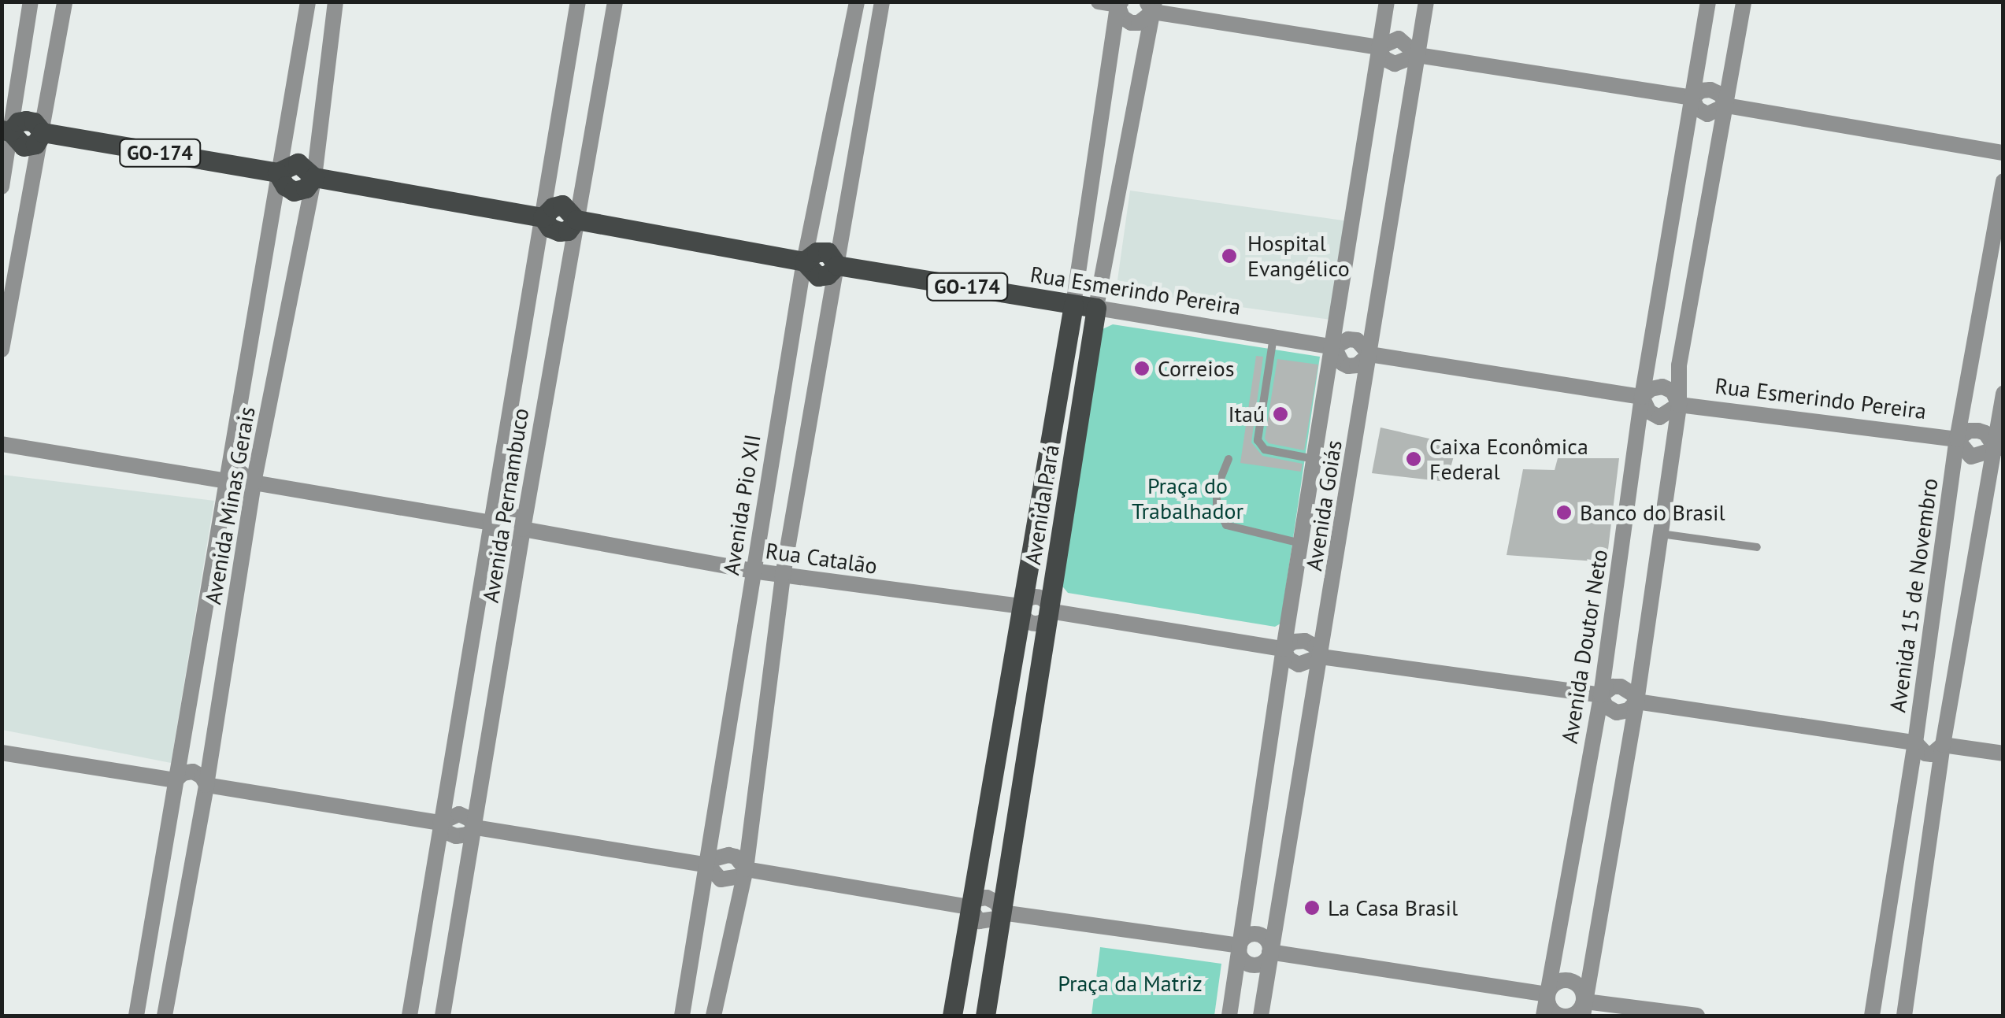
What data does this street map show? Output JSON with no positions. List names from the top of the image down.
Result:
{
  "streets": {
    "main road": ["GO-174", "Rua Esmerindo Pereira", "Avenida Pará"],
    "street": [
      "Avenida Pio XII",
      "Avenida Minas Gerais",
      "Avenida Pernambuco",
      "Avenida Goiás",
      "Rua Catalão",
      "Avenida 15 de Novembro",
      "Avenida Doutor Neto"
    ]
  },
  "crossings": [
    ["Rua Esmerindo Pereira", "Avenida Pio XII"],
    ["Rua Esmerindo Pereira", "Avenida Pará"],
    ["Rua Esmerindo Pereira", "Avenida Minas Gerais"],
    ["Rua Esmerindo Pereira", "Avenida Pernambuco"],
    ["Rua Esmerindo Pereira", "Avenida Goiás"],
    ["Rua Esmerindo Pereira", "Avenida 15 de Novembro"],
    ["Rua Esmerindo Pereira", "Avenida Doutor Neto"],
    ["Avenida Pio XII", "Rua Catalão"],
    ["Avenida Pará", "Rua Catalão"],
    ["Avenida Minas Gerais", "Rua Catalão"],
    ["Avenida Pernambuco", "Rua Catalão"],
    ["Avenida Goiás", "Rua Catalão"],
    ["Rua Catalão", "Avenida 15 de Novembro"],
    ["Rua Catalão", "Avenida Doutor Neto"]
  ],
  "parks": ["Praça do Trabalhador", "Praça da Matriz"],
  "places": [
    "Hospital Evangélico",
    "Correios",
    "Itaú",
    "Caixa Econômica Federal",
    "Banco do Brasil",
    "La Casa Brasil"
  ]
}
